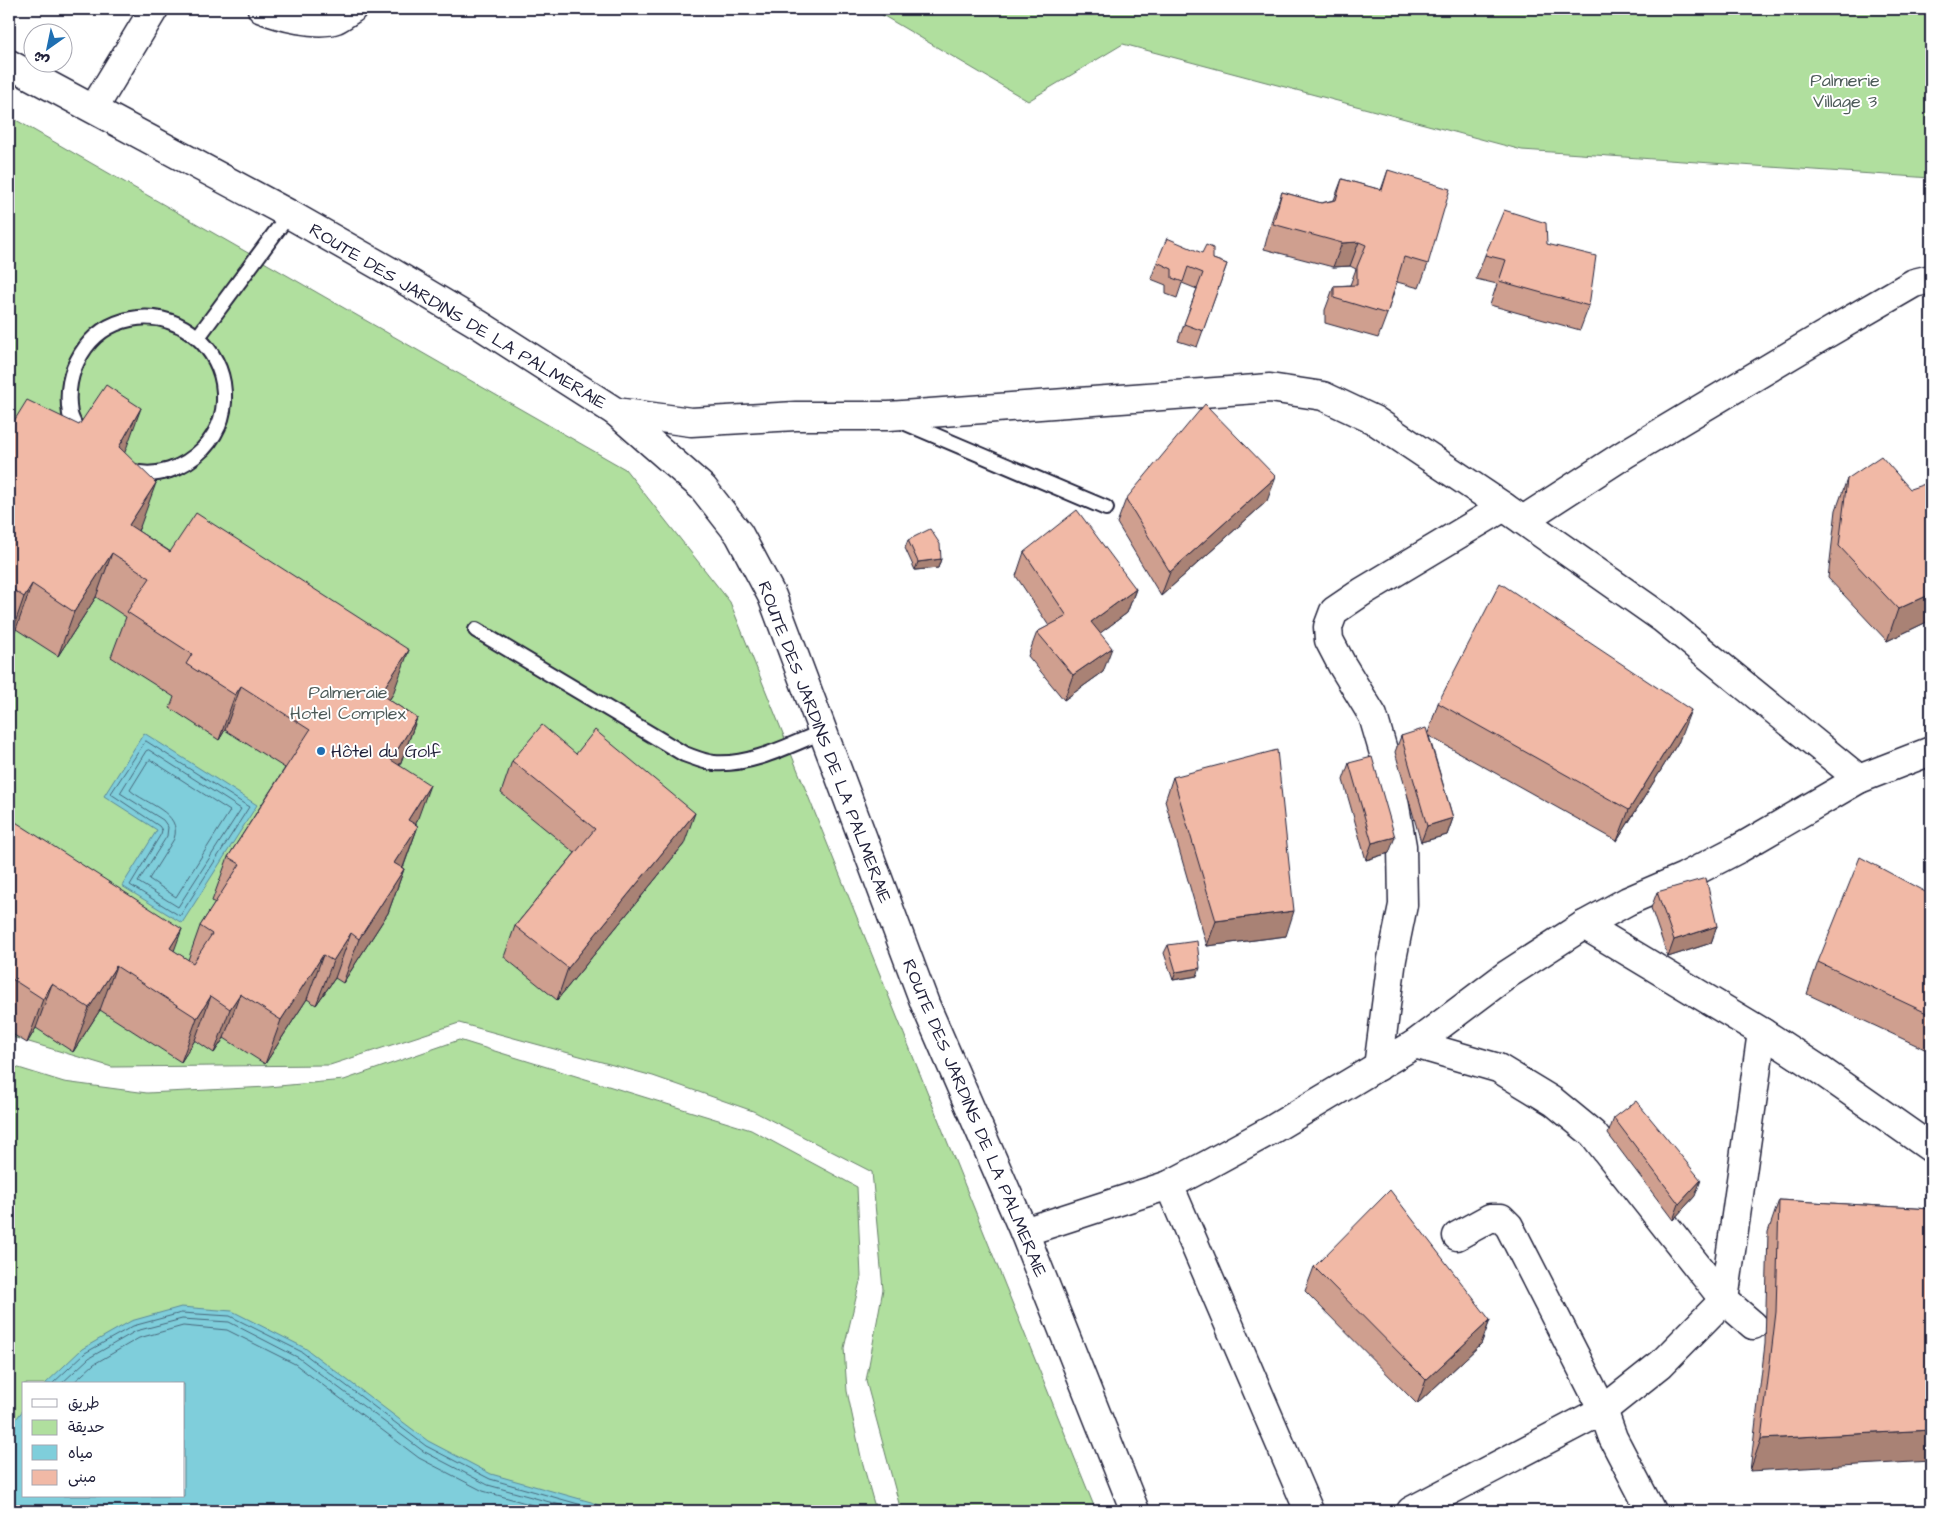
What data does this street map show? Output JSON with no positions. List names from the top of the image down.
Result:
{
  "streets": {
    "street": ["ROUTE DES JARDINS DE LA PALMERAIE"]
  },
  "parks": ["Palmerie Village 3", "Palmeraie Hotel Complex"],
  "places": ["Hôtel du Golf"],
  "legend": [
    "طريق",
    "حديقة",
    "مياه",
    "مبنى"
  ],
  "north": "bottom left"
}
